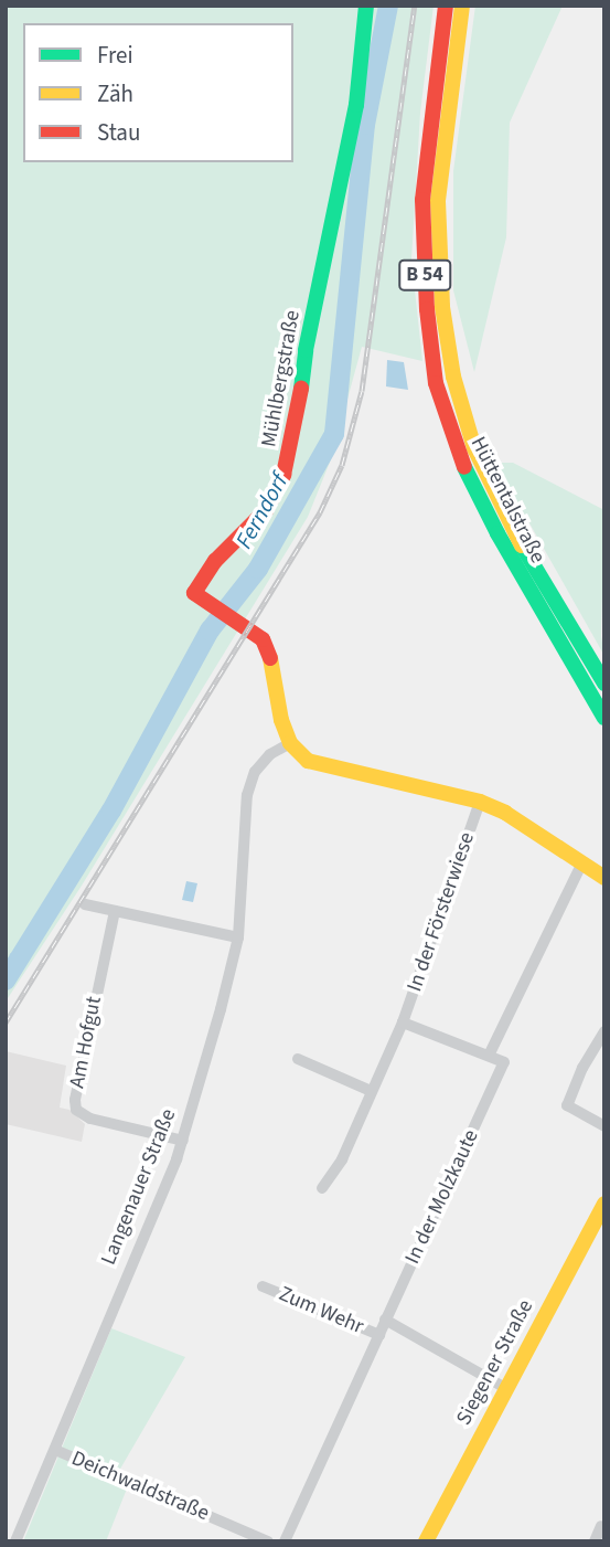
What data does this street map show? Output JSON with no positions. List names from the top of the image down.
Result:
{
  "streets": {
    "main road": [
      "B 54",
      "Mühlbergstraße",
      "Hüttentalstraße",
      "Siegener Straße"
    ],
    "street": [
      "In der Försterwiese",
      "Am Hofgut",
      "Langenauer Straße",
      "In der Molzkaute",
      "Zum Wehr",
      "Deichwaldstraße"
    ]
  },
  "crossings": [
    ["Mühlbergstraße", "Langenauer Straße"],
    ["Am Hofgut", "Langenauer Straße"],
    ["Langenauer Straße", "Deichwaldstraße"],
    ["In der Molzkaute", "Zum Wehr"],
    ["Zum Wehr", "Siegener Straße"]
  ],
  "water": ["Ferndorf"],
  "legend": ["Frei", "Zäh", "Stau"]
}
